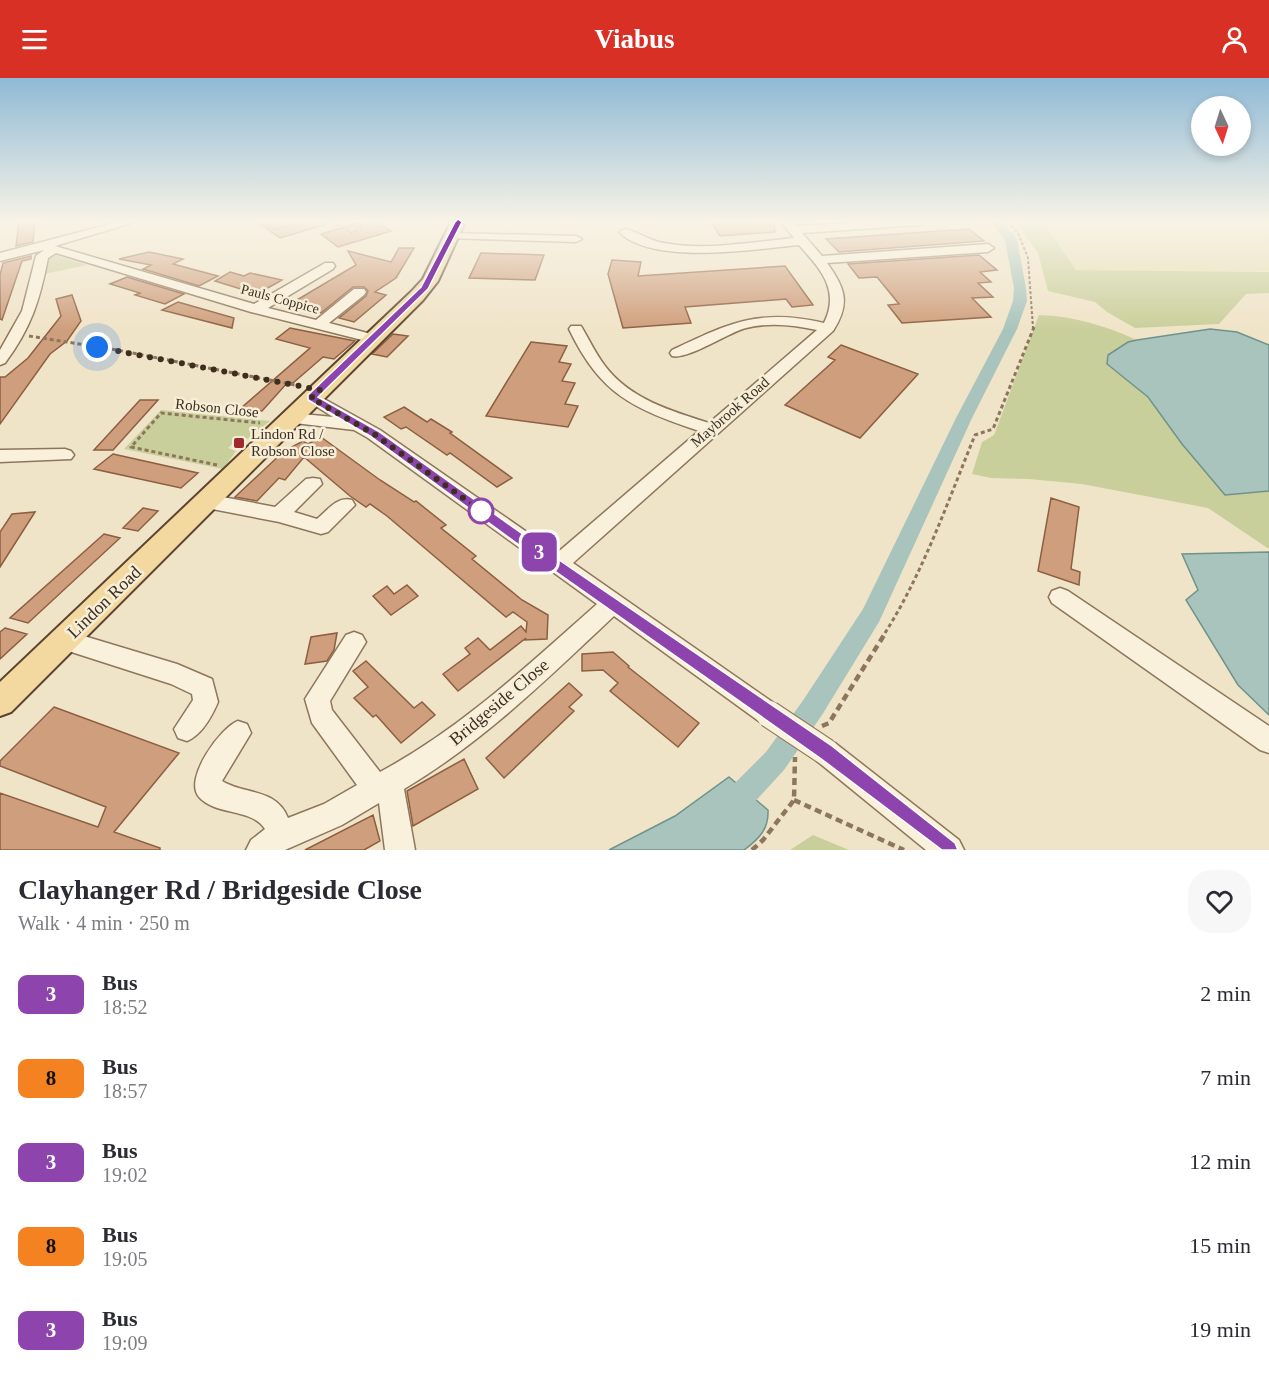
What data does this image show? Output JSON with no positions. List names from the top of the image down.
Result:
{
  "streets": {
    "main road": ["Lindon Road"],
    "street": ["Pauls Coppice", "Maybrook Road", "Bridgeside Close"],
    "path": ["Robson Close"]
  },
  "crossings": [
    ["Pauls Coppice", "Lindon Road"],
    ["Robson Close", "Lindon Road"]
  ],
  "places": {
    "transit": ["Lindon Rd / Robson Close"]
  },
  "lines": ["bus line 3"],
  "north": "bottom",
  "page": {
    "header": "Viabus",
    "on_map": "3",
    "heading": ["Clayhanger Rd / Bridgeside Close", "Walk · 4 min · 250 m"],
    "list": [
      {
        "mark": "3",
        "name": "Bus",
        "note": "18:52",
        "value": "2 min"
      },
      {
        "mark": "8",
        "name": "Bus",
        "note": "18:57",
        "value": "7 min"
      },
      {
        "mark": "3",
        "name": "Bus",
        "note": "19:02",
        "value": "12 min"
      },
      {
        "mark": "8",
        "name": "Bus",
        "note": "19:05",
        "value": "15 min"
      },
      {
        "mark": "3",
        "name": "Bus",
        "note": "19:09",
        "value": "19 min"
      }
    ]
  }
}
